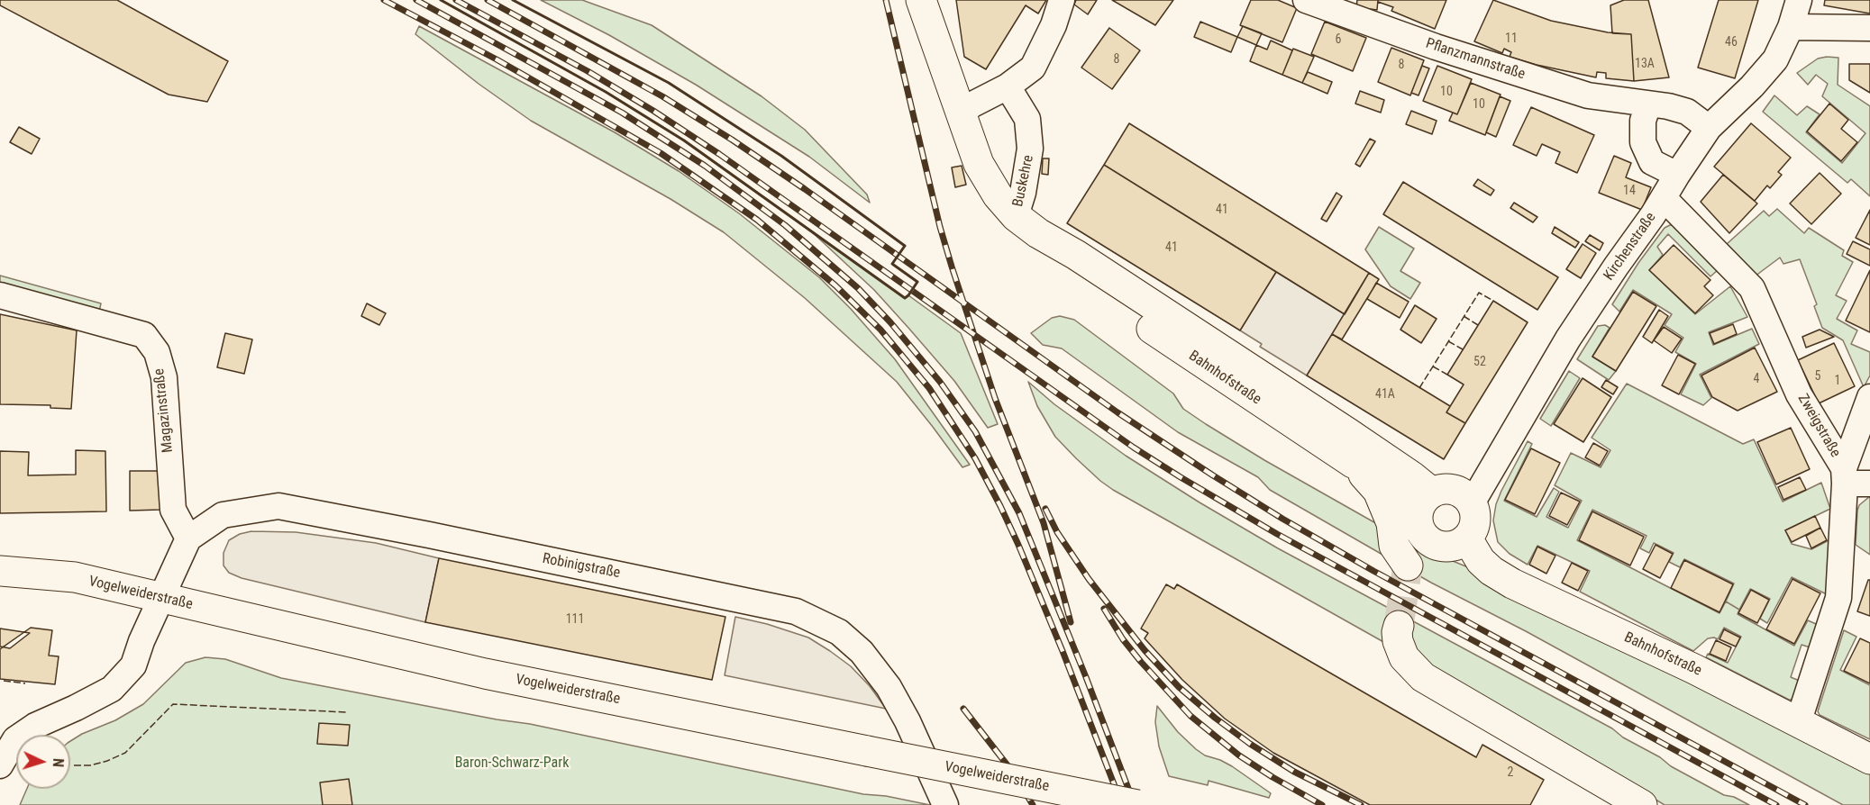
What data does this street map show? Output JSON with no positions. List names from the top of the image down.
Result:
{
  "streets": {
    "main road": ["Bahnhofstraße", "Vogelweiderstraße"],
    "street": [
      "Pflanzmannstraße",
      "Buskehre",
      "Kirchenstraße",
      "Magazinstraße",
      "Zweigstraße",
      "Robinigstraße"
    ]
  },
  "crossings": [
    ["Pflanzmannstraße", "Kirchenstraße"],
    ["Buskehre", "Bahnhofstraße"],
    ["Kirchenstraße", "Bahnhofstraße"],
    ["Kirchenstraße", "Zweigstraße"],
    ["Magazinstraße", "Robinigstraße"]
  ],
  "parks": ["Baron-Schwarz-Park"],
  "house_numbers": [
    "11",
    "6",
    "46",
    "8",
    "13A",
    "8",
    "10",
    "10",
    "14",
    "41",
    "41",
    "52",
    "5",
    "4",
    "1",
    "41A",
    "111",
    "2"
  ],
  "north": "right"
}
